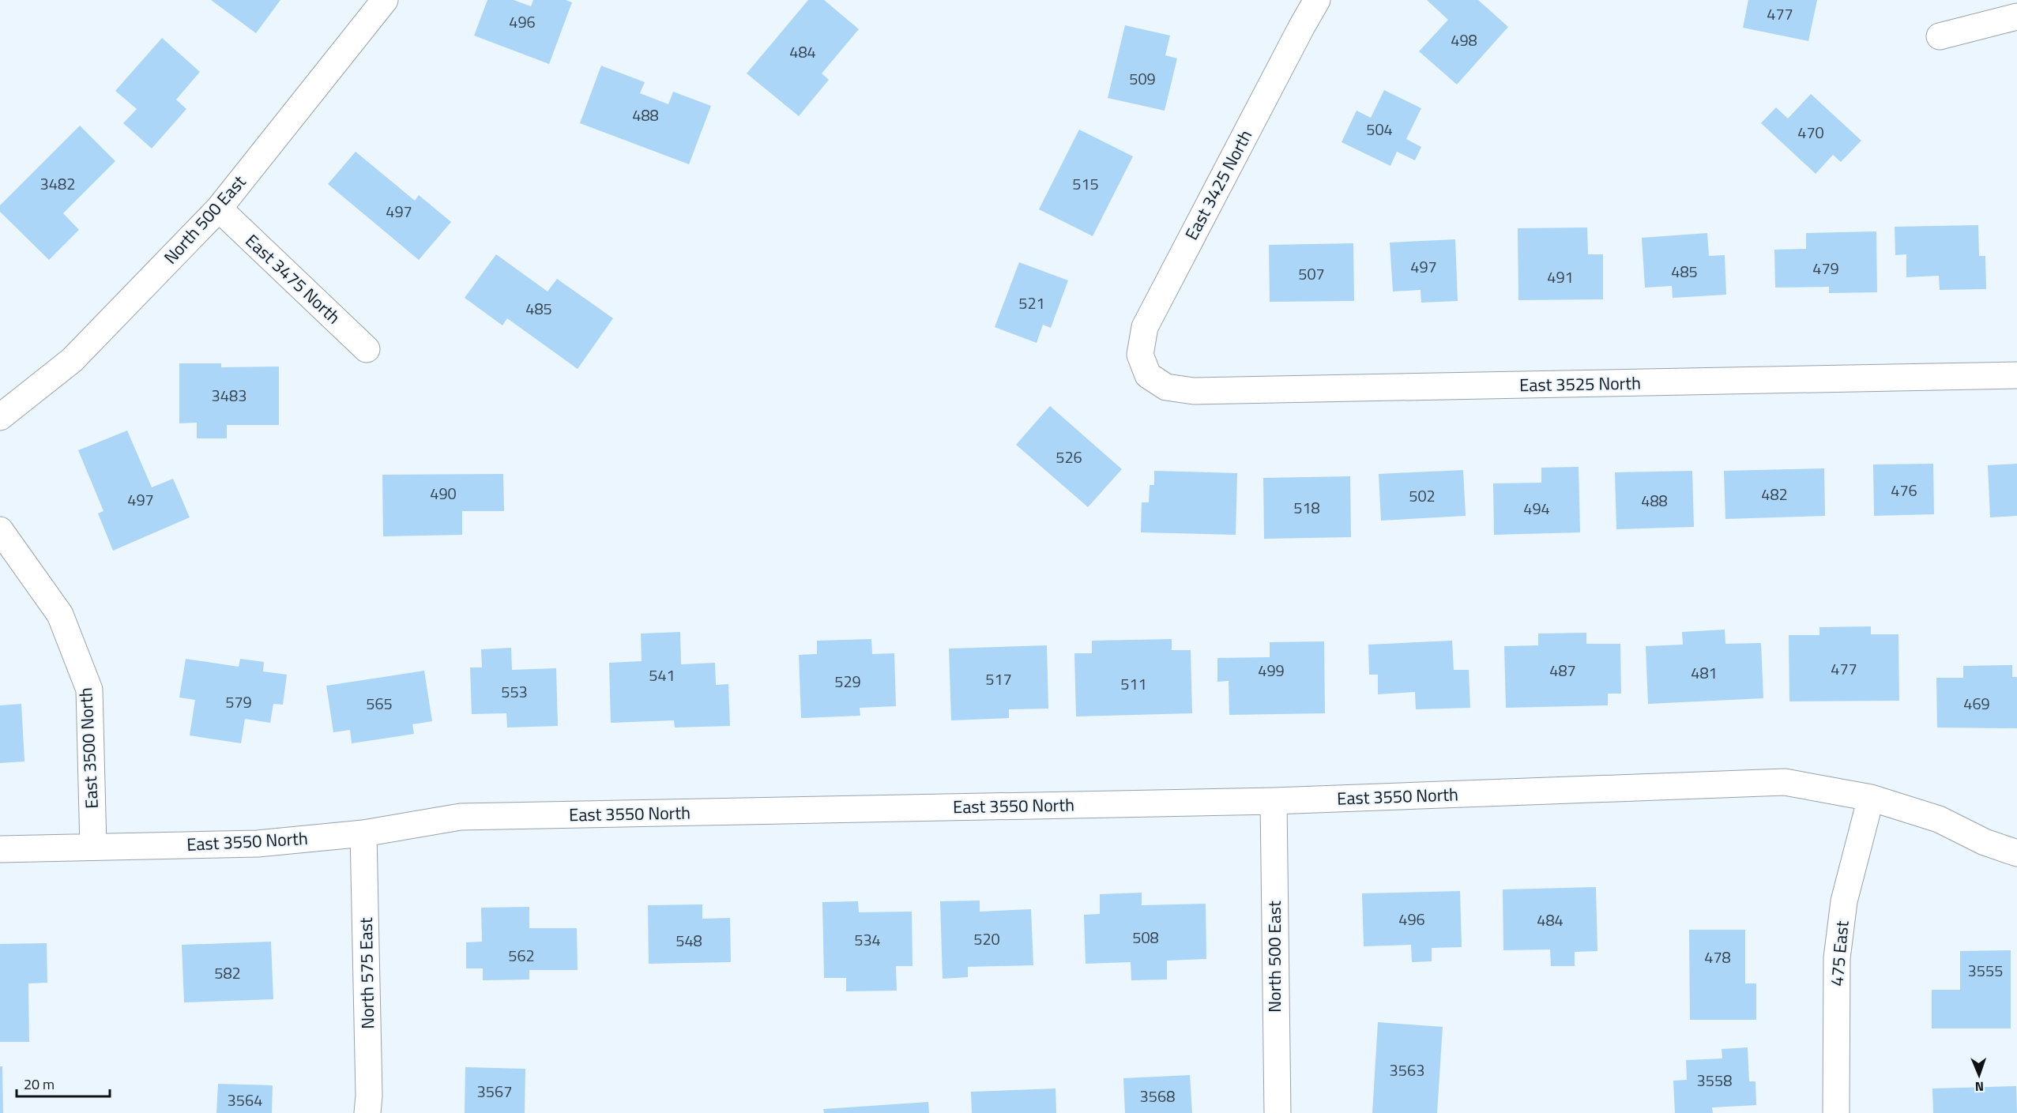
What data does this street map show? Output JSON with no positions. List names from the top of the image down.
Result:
{
  "streets": {
    "street": [
      "East 3425 North",
      "North 500 East",
      "East 3475 North",
      "East 3525 North",
      "East 3500 North",
      "East 3550 North",
      "475 East",
      "North 575 East"
    ]
  },
  "crossings": [
    ["East 3425 North", "East 3525 North"],
    ["North 500 East", "East 3475 North"],
    ["North 500 East", "East 3550 North"],
    ["East 3500 North", "East 3550 North"],
    ["East 3550 North", "475 East"],
    ["East 3550 North", "North 575 East"]
  ],
  "house_numbers": [
    "477",
    "496",
    "498",
    "484",
    "509",
    "488",
    "504",
    "470",
    "3482",
    "515",
    "497",
    "497",
    "479",
    "485",
    "507",
    "491",
    "521",
    "485",
    "3483",
    "526",
    "476",
    "490",
    "482",
    "502",
    "497",
    "488",
    "518",
    "494",
    "477",
    "499",
    "487",
    "481",
    "541",
    "517",
    "529",
    "511",
    "553",
    "579",
    "565",
    "469",
    "496",
    "484",
    "508",
    "520",
    "534",
    "548",
    "562",
    "478",
    "3555",
    "582",
    "3563",
    "3558",
    "3567",
    "3568",
    "3564"
  ],
  "scale_bar": "20 m",
  "north": "bottom"
}
